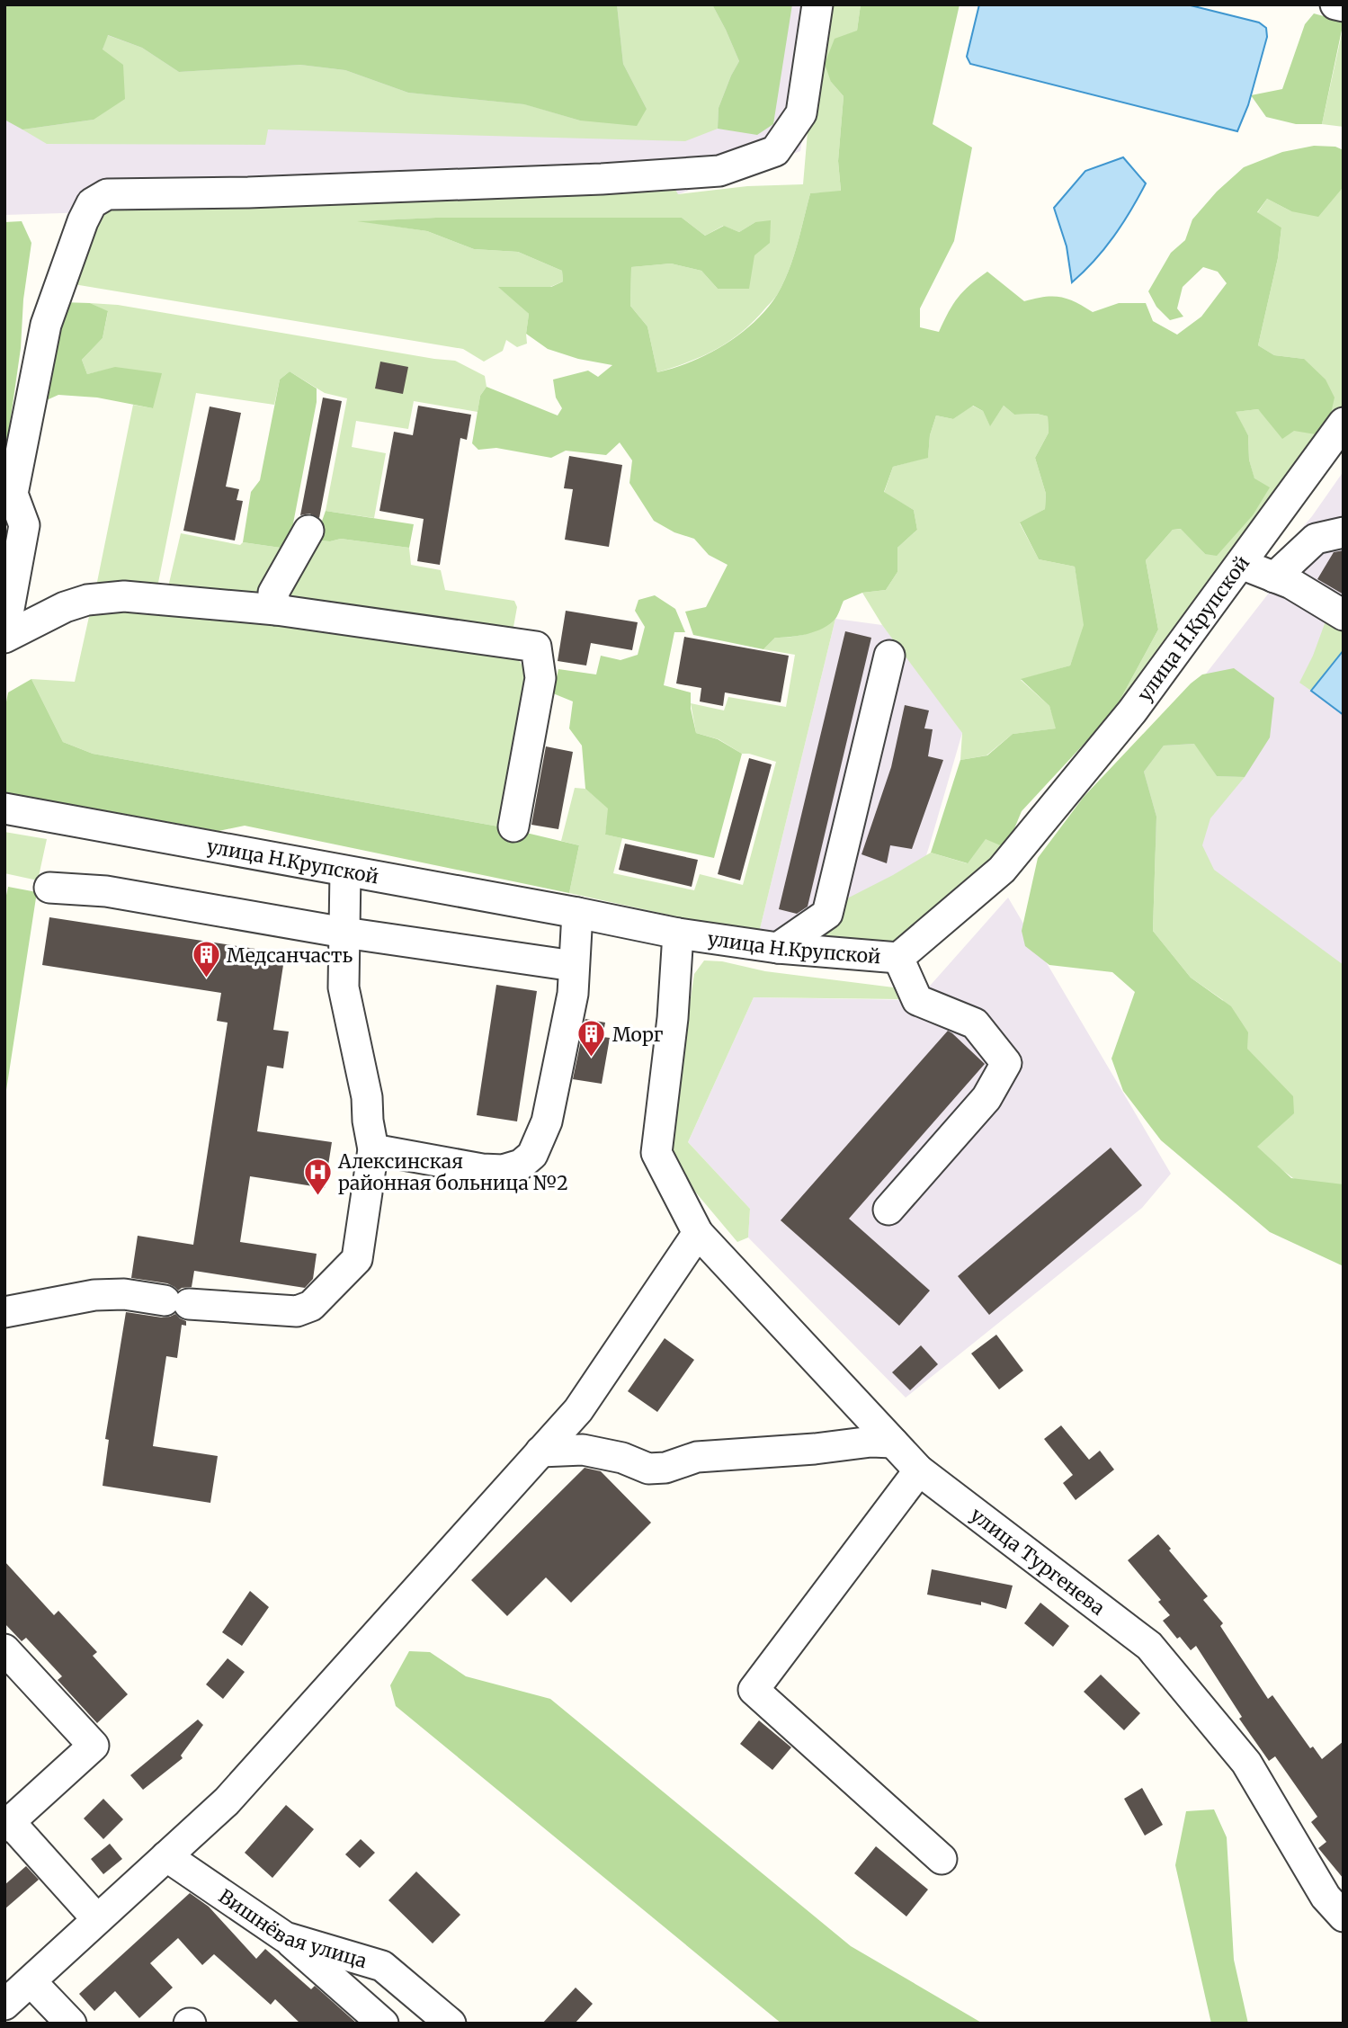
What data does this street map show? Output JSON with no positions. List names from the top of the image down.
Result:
{
  "streets": {
    "street": ["улица Н.Крупской", "улица Тургенева", "Вишнёвая улица"]
  },
  "crossings": [
    ["улица Н.Крупской", "улица Тургенева"]
  ],
  "places": {
    "building": ["Медсанчасть", "Морг"],
    "hospital": ["Алексинская районная больница №2"]
  }
}
